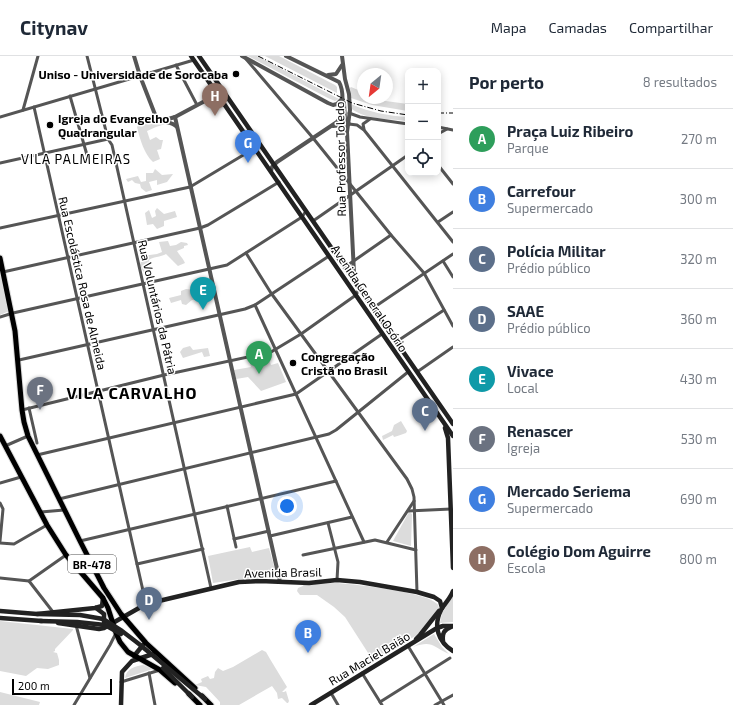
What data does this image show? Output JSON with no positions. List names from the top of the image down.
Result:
{
  "streets": {
    "main road": [
      "Avenida General Osório",
      "BR-478",
      "Avenida Brasil",
      "Rua Maciel Baião"
    ],
    "street": ["Rua Professor Toledo", "Rua Escolástica Rosa de Almeida", "Rua Voluntários da Pátria"]
  },
  "crossings": [
    ["Rua Professor Toledo", "Avenida General Osório"],
    ["Rua Escolástica Rosa de Almeida", "Avenida Brasil"],
    ["Rua Voluntários da Pátria", "Avenida Brasil"],
    ["BR-478", "Avenida Brasil"]
  ],
  "districts": ["VILA PALMEIRAS", "VILA CARVALHO"],
  "places": ["Uniso - Universidade de Sorocaba", "Igreja do Evangelho Quadrangular", "Congregação Cristã no Brasil"],
  "scale_bar": "200 m",
  "north": "bottom left",
  "page": {
    "header": "Citynav",
    "nav": ["Mapa", "Camadas", "Compartilhar"],
    "heading": ["Por perto", "8 resultados"],
    "map_buttons": ["+", "−"],
    "pins": [
      "H",
      "G",
      "E",
      "A",
      "F",
      "C",
      "D",
      "B"
    ],
    "list": [
      {
        "mark": "A",
        "name": "Praça Luiz Ribeiro",
        "note": "Parque",
        "value": "270 m"
      },
      {
        "mark": "B",
        "name": "Carrefour",
        "note": "Supermercado",
        "value": "300 m"
      },
      {
        "mark": "C",
        "name": "Polícia Militar",
        "note": "Prédio público",
        "value": "320 m"
      },
      {
        "mark": "D",
        "name": "SAAE",
        "note": "Prédio público",
        "value": "360 m"
      },
      {
        "mark": "E",
        "name": "Vivace",
        "note": "Local",
        "value": "430 m"
      },
      {
        "mark": "F",
        "name": "Renascer",
        "note": "Igreja",
        "value": "530 m"
      },
      {
        "mark": "G",
        "name": "Mercado Seriema",
        "note": "Supermercado",
        "value": "690 m"
      },
      {
        "mark": "H",
        "name": "Colégio Dom Aguirre",
        "note": "Escola",
        "value": "800 m"
      }
    ],
    "scale": "200 m"
  }
}
